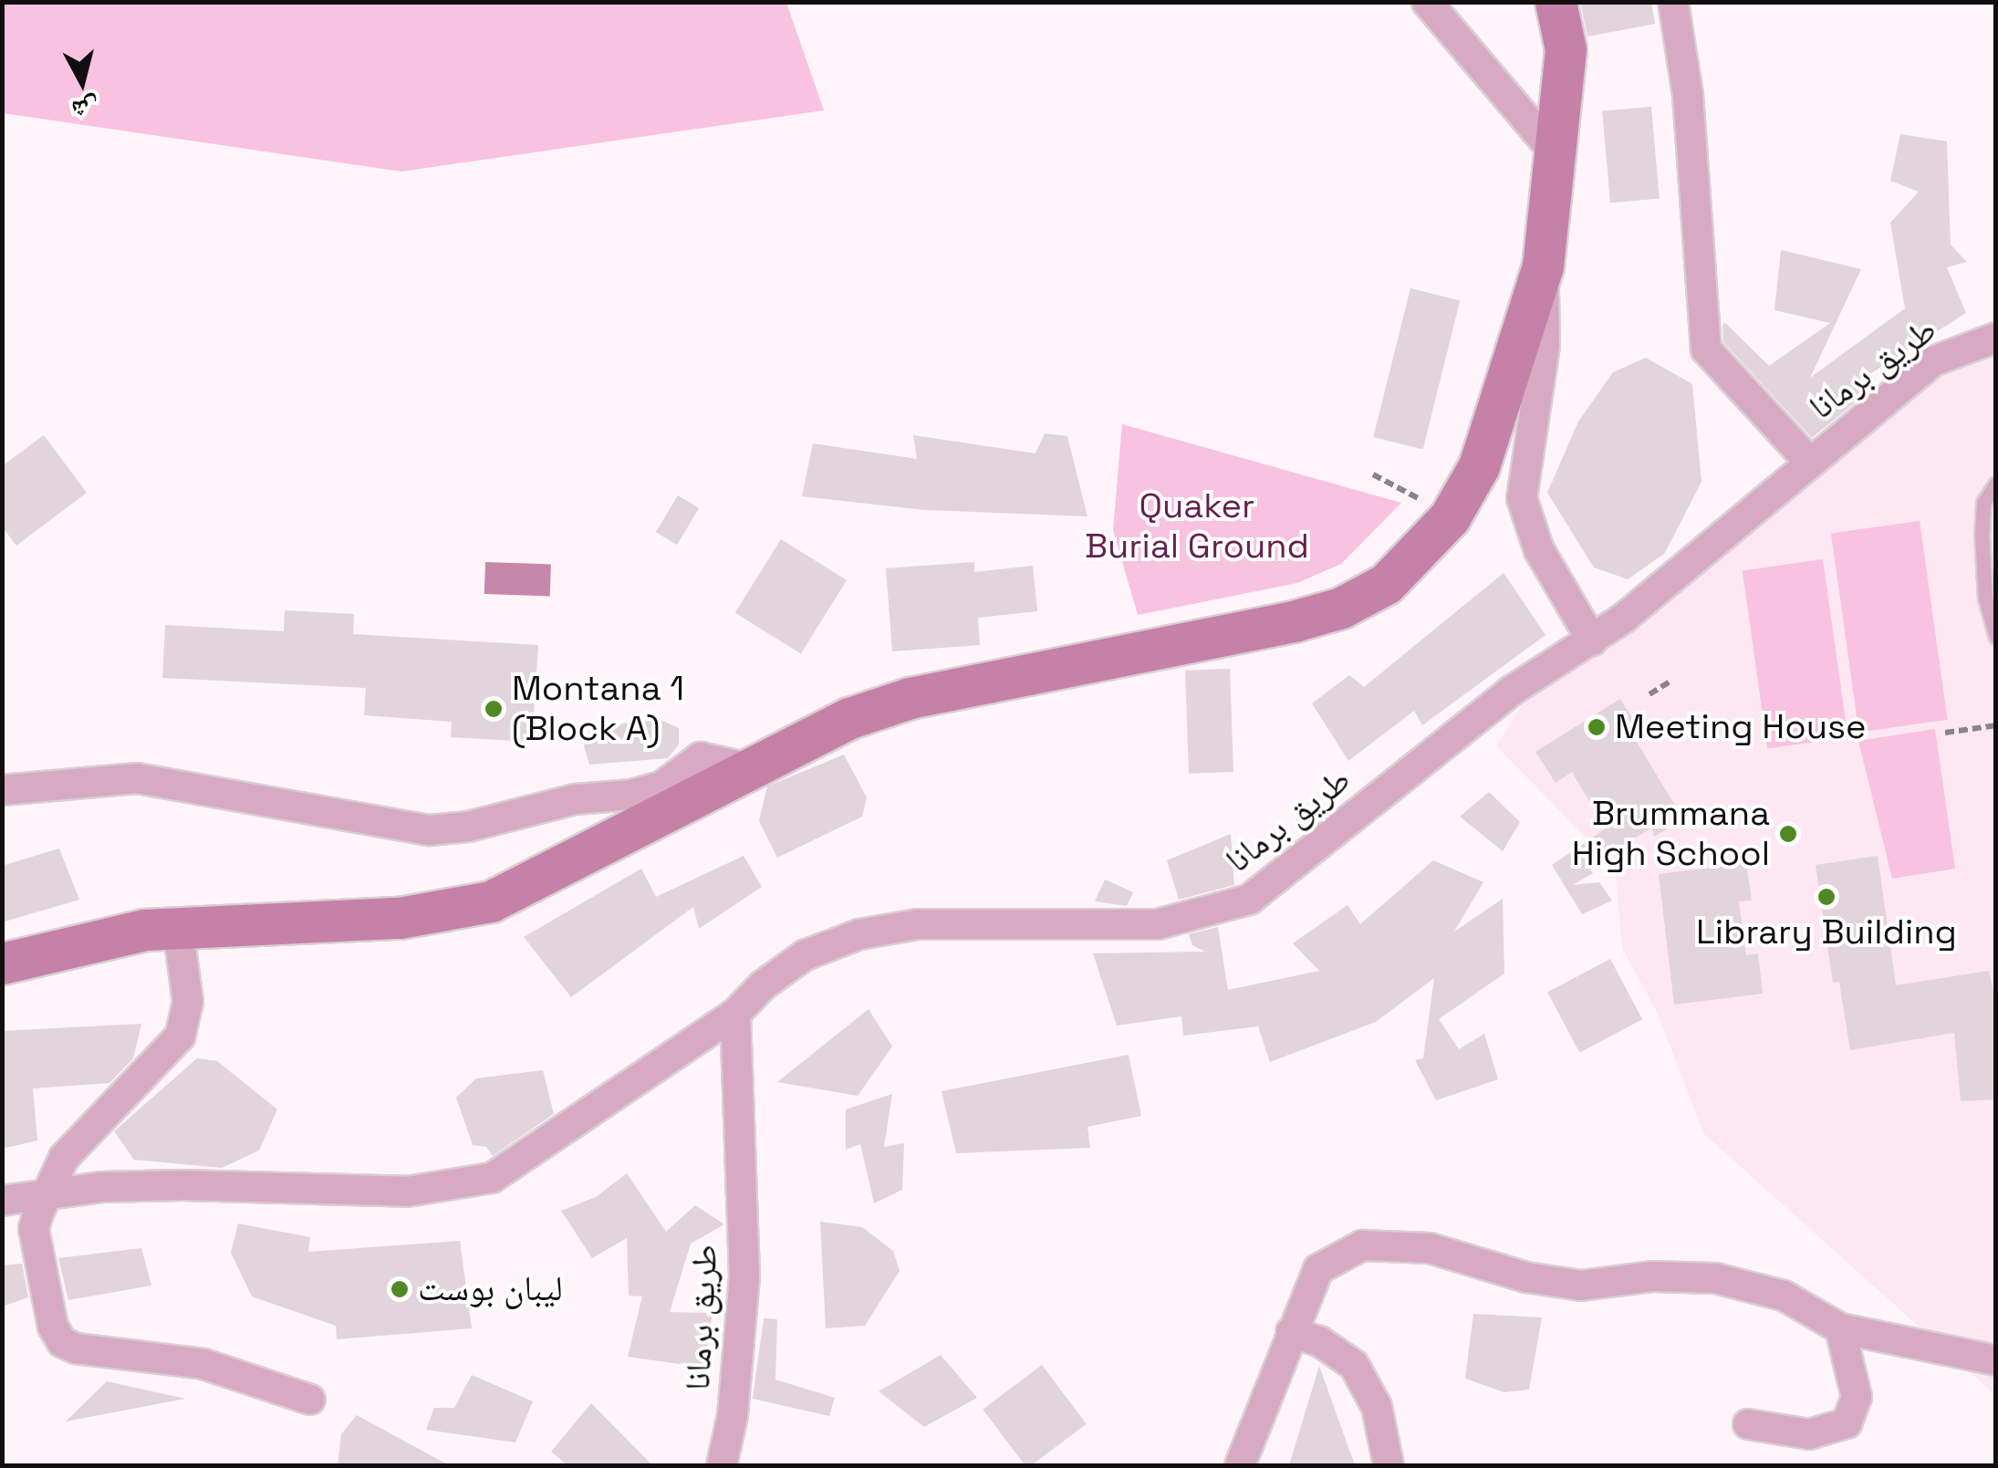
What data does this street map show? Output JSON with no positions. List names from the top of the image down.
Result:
{
  "streets": {
    "street": ["طريق برمانا"]
  },
  "parks": ["Quaker Burial Ground"],
  "places": [
    "Montana 1 (Block A)",
    "Meeting House",
    "Brummana High School",
    "Library Building",
    "ليبان بوست"
  ],
  "north": "bottom"
}
